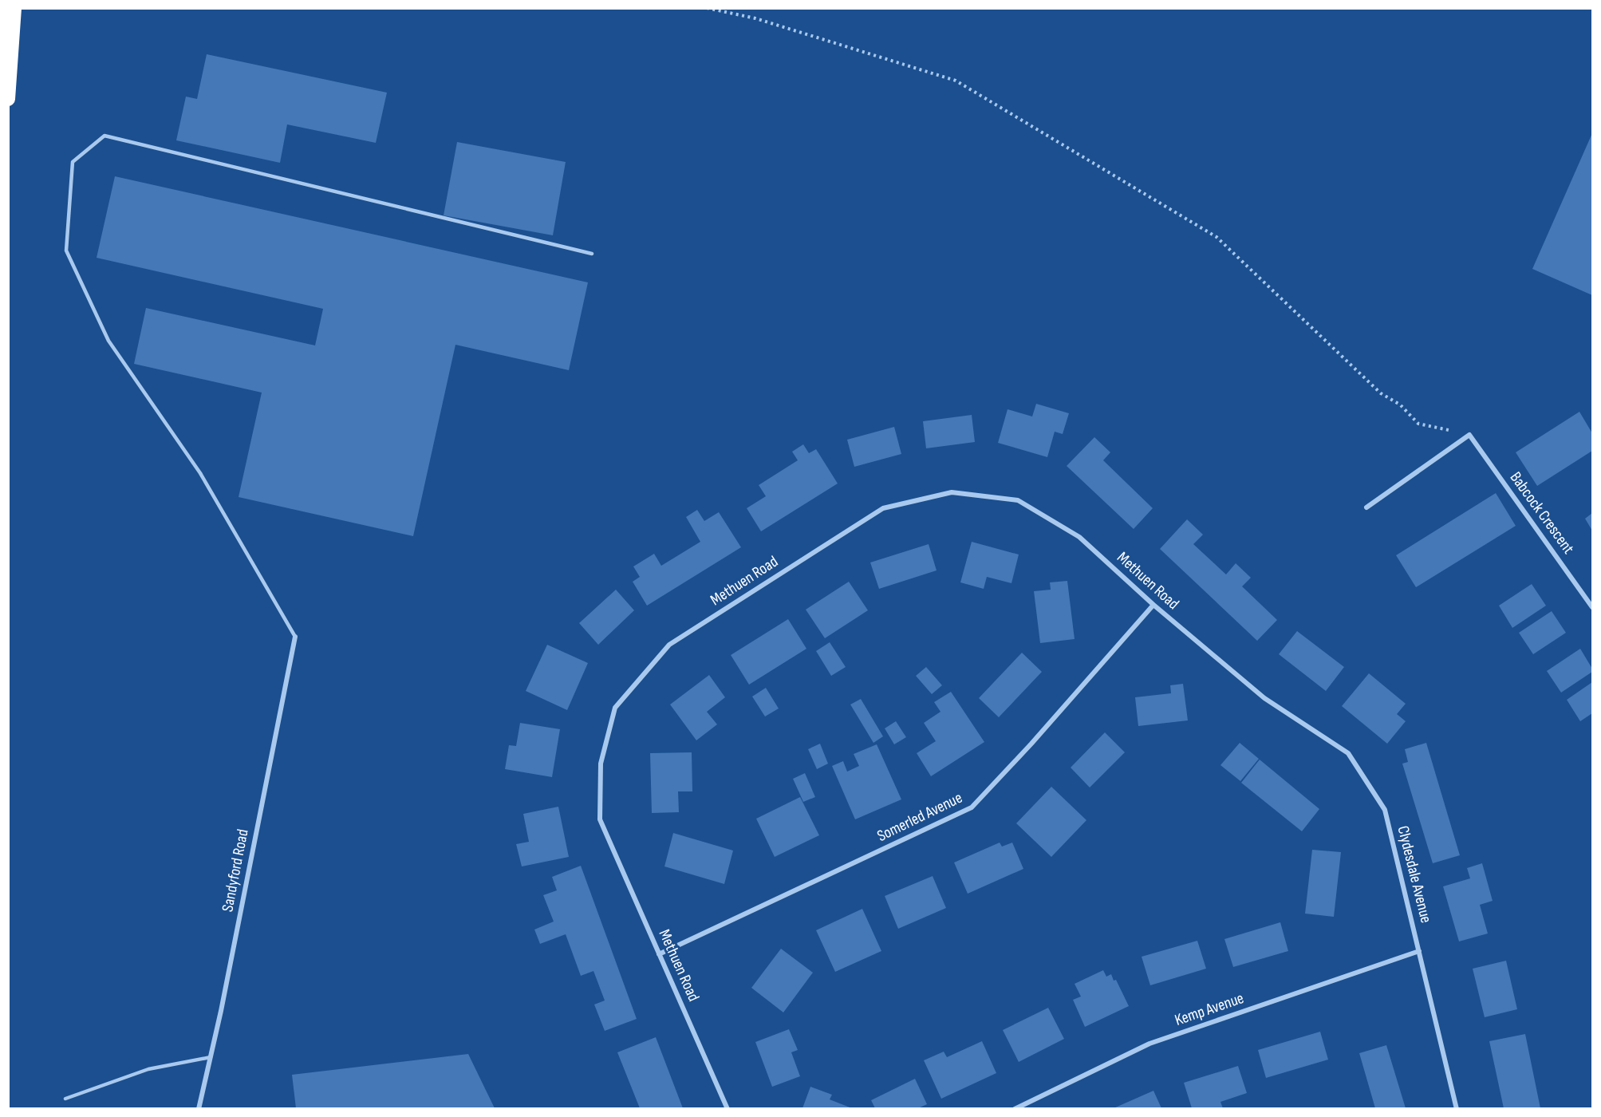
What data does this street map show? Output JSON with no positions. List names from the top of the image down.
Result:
{
  "streets": {
    "street": [
      "Babcock Crescent",
      "Methuen Road",
      "Somerled Avenue",
      "Sandyford Road",
      "Clydesdale Avenue",
      "Kemp Avenue"
    ]
  },
  "crossings": [
    ["Methuen Road", "Somerled Avenue"],
    ["Methuen Road", "Clydesdale Avenue"],
    ["Clydesdale Avenue", "Kemp Avenue"]
  ]
}
